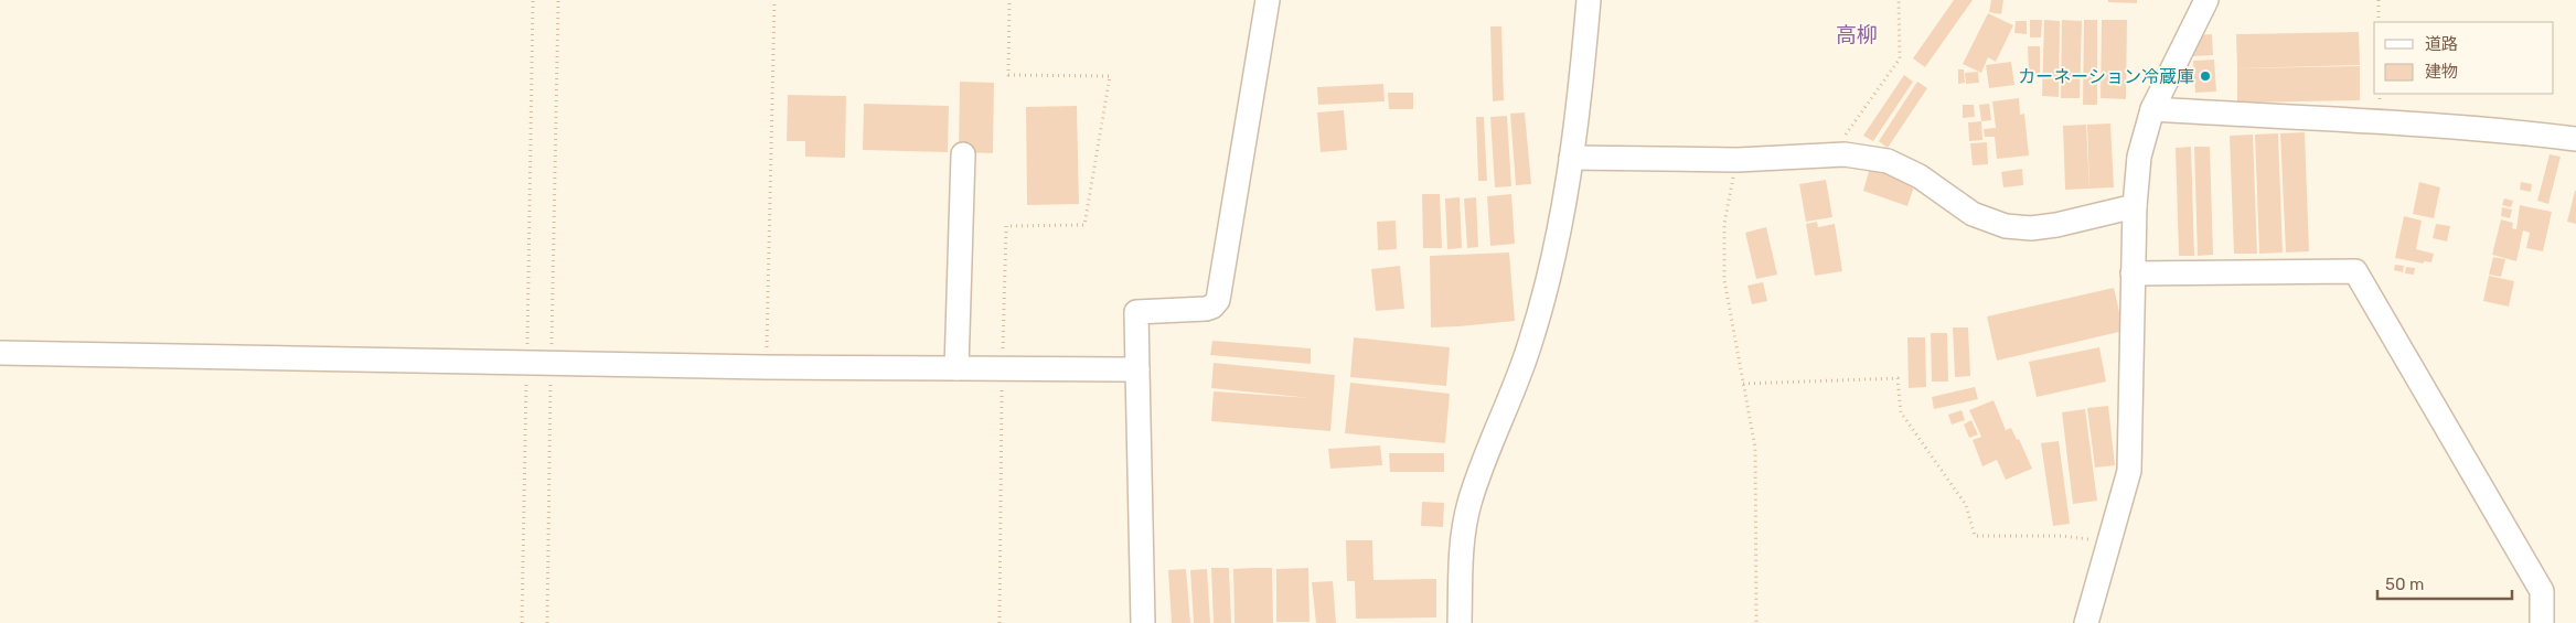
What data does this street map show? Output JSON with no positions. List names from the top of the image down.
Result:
{
  "districts": ["高柳"],
  "places": ["カーネーション冷蔵庫"],
  "legend": ["道路", "建物"],
  "scale_bar": "50 m"
}
